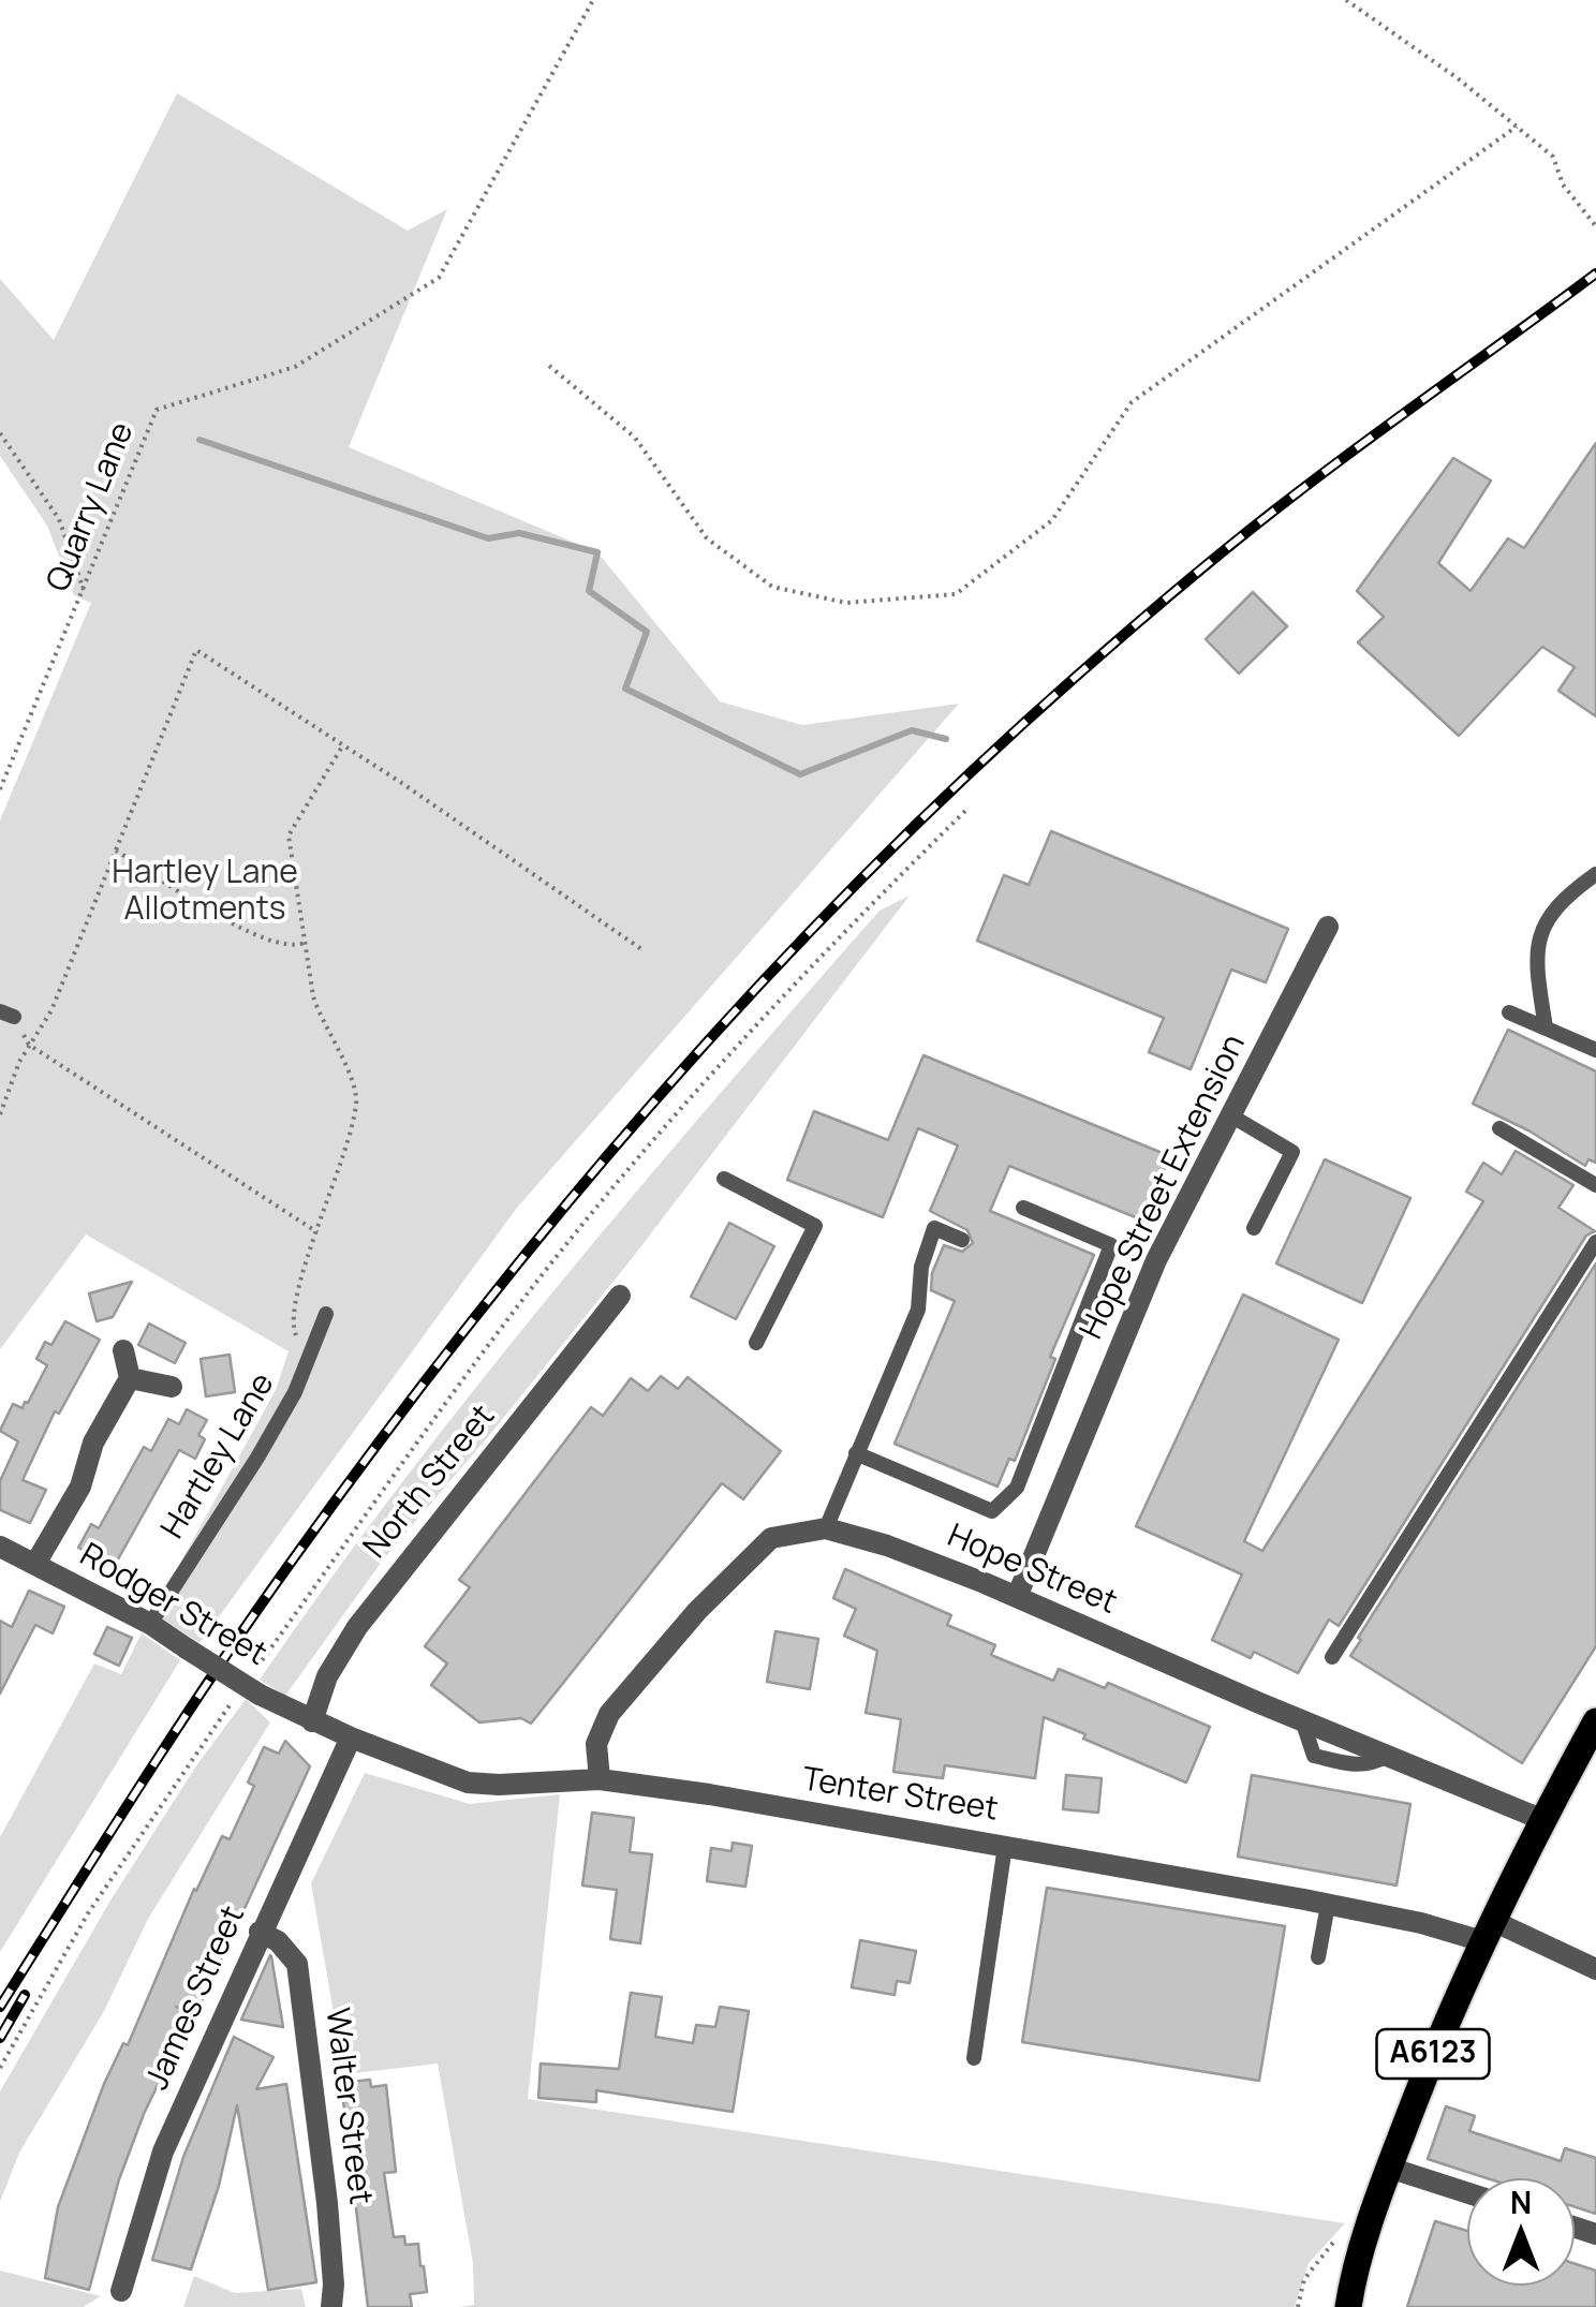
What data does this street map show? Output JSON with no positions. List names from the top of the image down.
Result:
{
  "streets": {
    "main road": ["A6123"],
    "street": [
      "Hope Street Extension",
      "North Street",
      "Hope Street",
      "Rodger Street",
      "Tenter Street",
      "James Street",
      "Walter Street"
    ],
    "lane": ["Hartley Lane"],
    "path": ["Quarry Lane"]
  },
  "crossings": [
    ["Hope Street Extension", "Hope Street"],
    ["Hartley Lane", "Rodger Street"],
    ["North Street", "Rodger Street"],
    ["North Street", "Tenter Street"],
    ["Hope Street", "Tenter Street"],
    ["Hope Street", "A6123"],
    ["Rodger Street", "Tenter Street"],
    ["Tenter Street", "James Street"],
    ["Tenter Street", "A6123"],
    ["James Street", "Walter Street"]
  ],
  "parks": ["Hartley Lane Allotments"],
  "north": "top"
}
